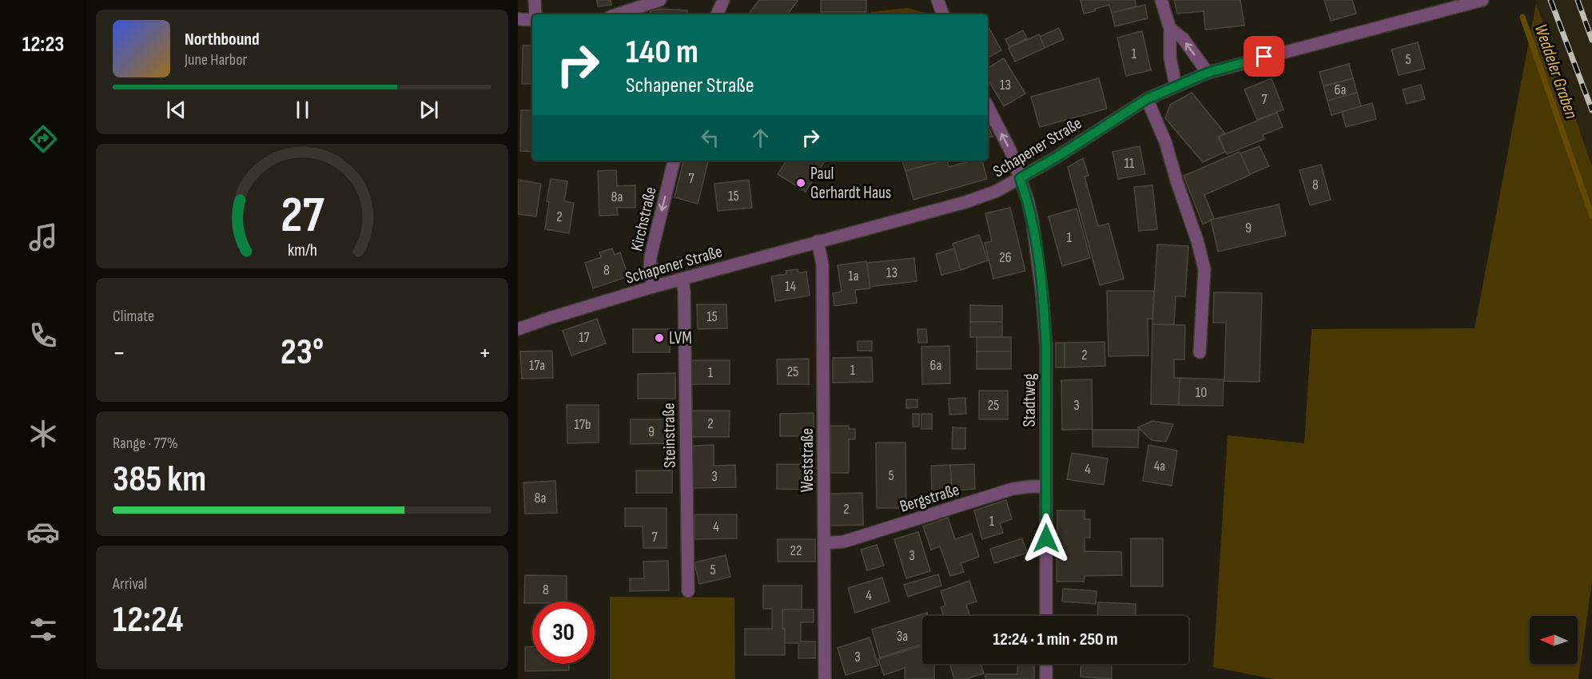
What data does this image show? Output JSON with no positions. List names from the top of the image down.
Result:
{
  "streets": {
    "street": [
      "Schapener Straße",
      "Kirchstraße",
      "Stadtweg",
      "Steinstraße",
      "Weststraße",
      "Bergstraße"
    ]
  },
  "crossings": [
    ["Schapener Straße", "Kirchstraße"],
    ["Schapener Straße", "Stadtweg"],
    ["Schapener Straße", "Steinstraße"],
    ["Schapener Straße", "Weststraße"],
    ["Stadtweg", "Bergstraße"],
    ["Weststraße", "Bergstraße"]
  ],
  "one_way": ["Kirchstraße"],
  "water": ["Weddeler Graben"],
  "places": ["Paul Gerhardt Haus", "LVM"],
  "house_numbers": [
    "1",
    "5",
    "13",
    "6a",
    "7",
    "11",
    "7",
    "8",
    "15",
    "8a",
    "2",
    "9",
    "1",
    "26",
    "8",
    "13",
    "1a",
    "14",
    "15",
    "17",
    "2",
    "17a",
    "6a",
    "1",
    "25",
    "1",
    "10",
    "25",
    "3",
    "2",
    "17b",
    "9",
    "4a",
    "4",
    "5",
    "3",
    "8a",
    "2",
    "1",
    "4",
    "7",
    "22",
    "3",
    "5",
    "8",
    "4",
    "3a",
    "3"
  ],
  "north": "left",
  "page": {
    "tabs": "12:23",
    "turn": ["140 m", "Schapener Straße"],
    "song": ["Northbound", "June Harbor"],
    "tile": [
      "Climate",
      ["Range · 77%", "385 km"],
      ["Arrival", "12:24"]
    ],
    "heat": ["−", "23°", "+"],
    "limit": "30",
    "trip": "12:24 · 1 min · 250 m",
    "gauge": ["27", "km/h"]
  }
}
